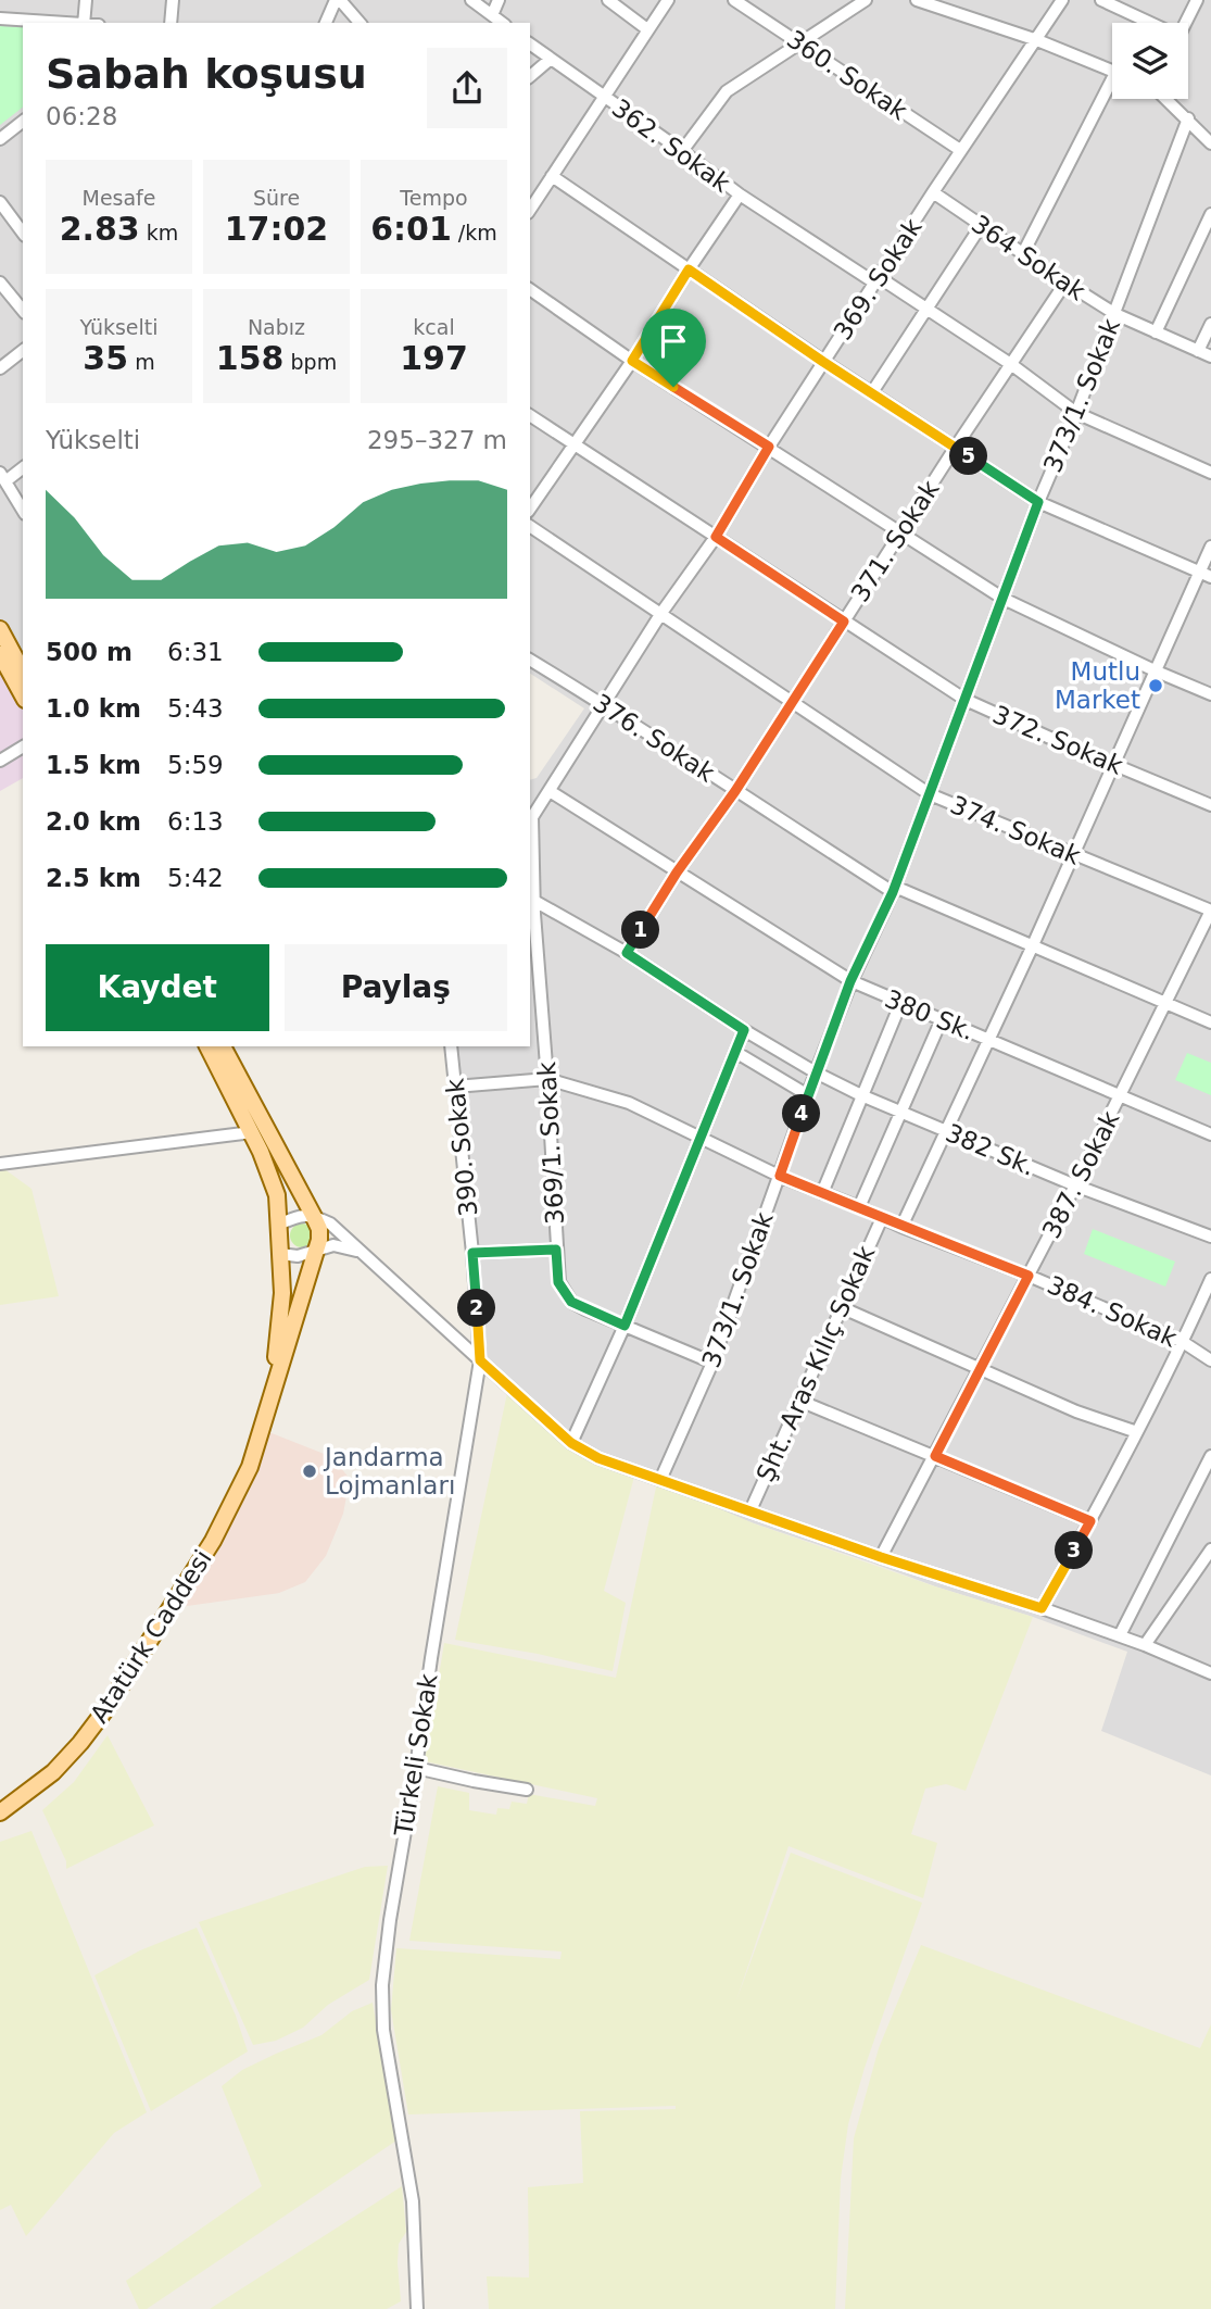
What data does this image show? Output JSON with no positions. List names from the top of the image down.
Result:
{
  "streets": {
    "main road": ["Atatürk Caddesi"],
    "street": [
      "360. Sokak",
      "362. Sokak",
      "364 Sokak",
      "369. Sokak",
      "373/1. Sokak",
      "371. Sokak",
      "376. Sokak",
      "372. Sokak",
      "374. Sokak",
      "380 Sk.",
      "369/1. Sokak",
      "390. Sokak",
      "382 Sk.",
      "387. Sokak",
      "384. Sokak",
      "Şht. Aras Kılıç Sokak",
      "Türkeli Sokak"
    ]
  },
  "crossings": [
    ["360. Sokak", "369. Sokak"],
    ["362. Sokak", "369. Sokak"],
    ["362. Sokak", "373/1. Sokak"],
    ["362. Sokak", "371. Sokak"],
    ["364 Sokak", "369. Sokak"],
    ["364 Sokak", "373/1. Sokak"],
    ["364 Sokak", "371. Sokak"],
    ["369. Sokak", "376. Sokak"],
    ["369. Sokak", "372. Sokak"],
    ["369. Sokak", "374. Sokak"],
    ["369. Sokak", "380 Sk."],
    ["369. Sokak", "369/1. Sokak"],
    ["373/1. Sokak", "376. Sokak"],
    ["373/1. Sokak", "372. Sokak"],
    ["373/1. Sokak", "374. Sokak"],
    ["373/1. Sokak", "380 Sk."],
    ["373/1. Sokak", "369/1. Sokak"],
    ["373/1. Sokak", "382 Sk."],
    ["373/1. Sokak", "384. Sokak"],
    ["371. Sokak", "376. Sokak"],
    ["371. Sokak", "372. Sokak"],
    ["371. Sokak", "374. Sokak"],
    ["371. Sokak", "380 Sk."],
    ["371. Sokak", "382 Sk."],
    ["376. Sokak", "387. Sokak"],
    ["374. Sokak", "387. Sokak"],
    ["380 Sk.", "369/1. Sokak"],
    ["380 Sk.", "387. Sokak"],
    ["369/1. Sokak", "382 Sk."],
    ["369/1. Sokak", "384. Sokak"],
    ["390. Sokak", "384. Sokak"],
    ["390. Sokak", "Türkeli Sokak"],
    ["382 Sk.", "387. Sokak"],
    ["387. Sokak", "384. Sokak"],
    ["384. Sokak", "Şht. Aras Kılıç Sokak"]
  ],
  "places": ["Mutlu Market", "Jandarma Lojmanları"],
  "page": {
    "heading": ["Sabah koşusu", "06:28"],
    "stats": [
      ["Mesafe", "2.83 km"],
      ["Süre", "17:02"],
      ["Tempo", "6:01 /km"],
      ["Yükselti", "35 m"],
      ["Nabız", "158 bpm"],
      ["kcal", "197"]
    ],
    "chart": ["Yükselti", "295–327 m"],
    "pins": [
      "5",
      "1",
      "4",
      "2",
      "3"
    ],
    "list": [
      {
        "name": "500 m",
        "note": "6:31"
      },
      {
        "name": "1.0 km",
        "note": "5:43"
      },
      {
        "name": "1.5 km",
        "note": "5:59"
      },
      {
        "name": "2.0 km",
        "note": "6:13"
      },
      {
        "name": "2.5 km",
        "note": "5:42"
      }
    ],
    "buttons": ["Kaydet", "Paylaş"]
  }
}
